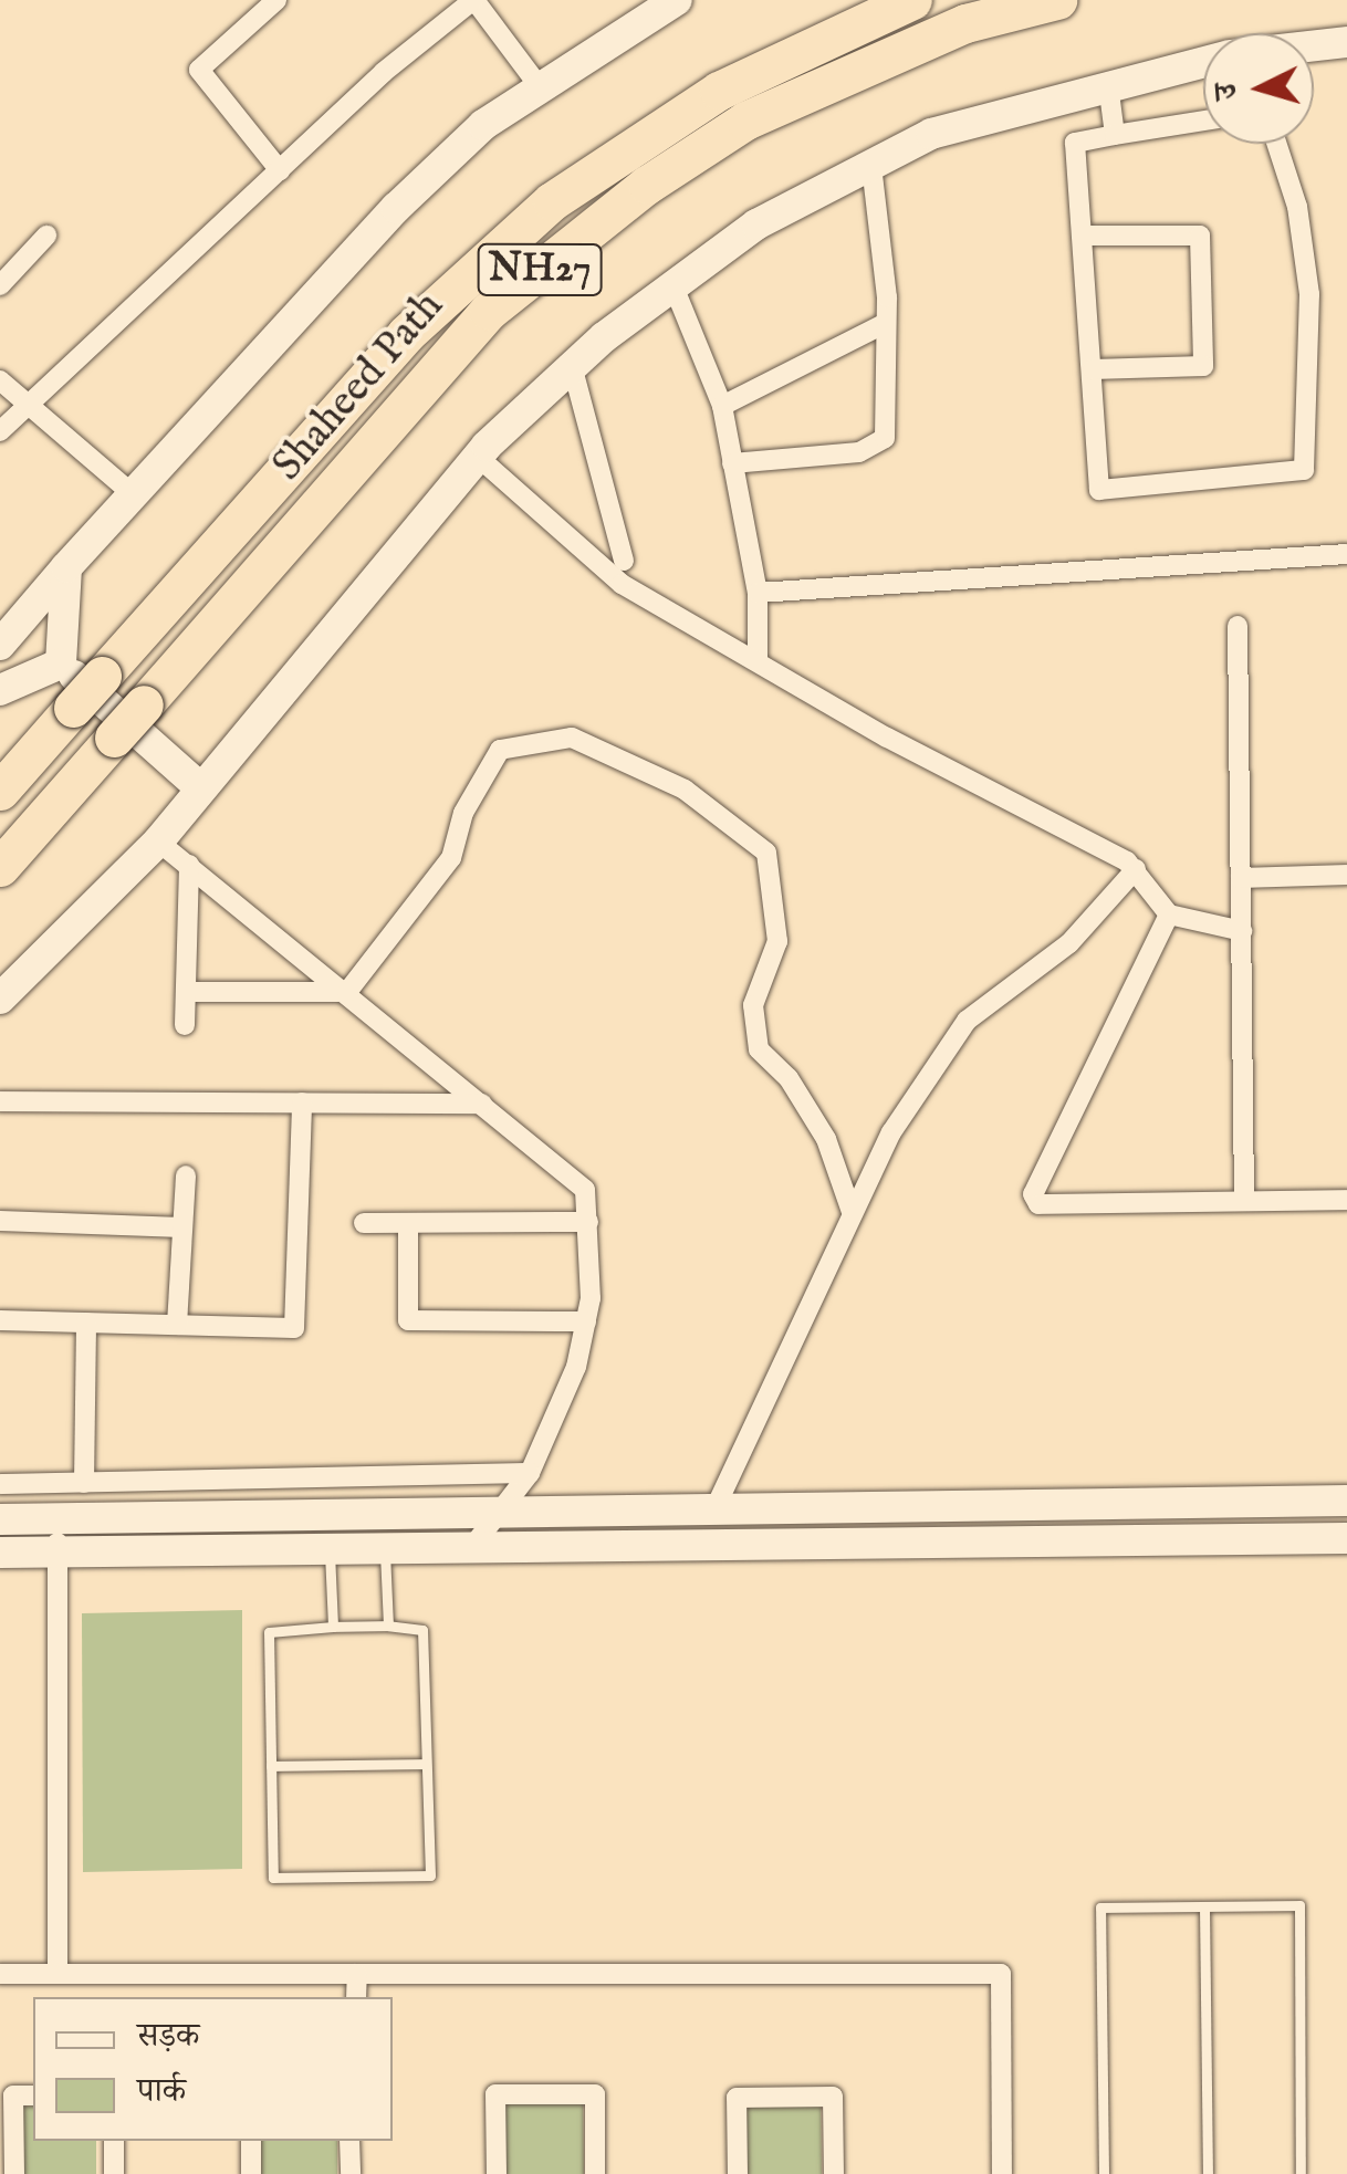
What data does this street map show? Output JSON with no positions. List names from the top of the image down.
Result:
{
  "streets": {
    "highway": ["NH27", "Shaheed Path"]
  },
  "legend": ["सड़क", "पार्क"],
  "north": "left"
}
